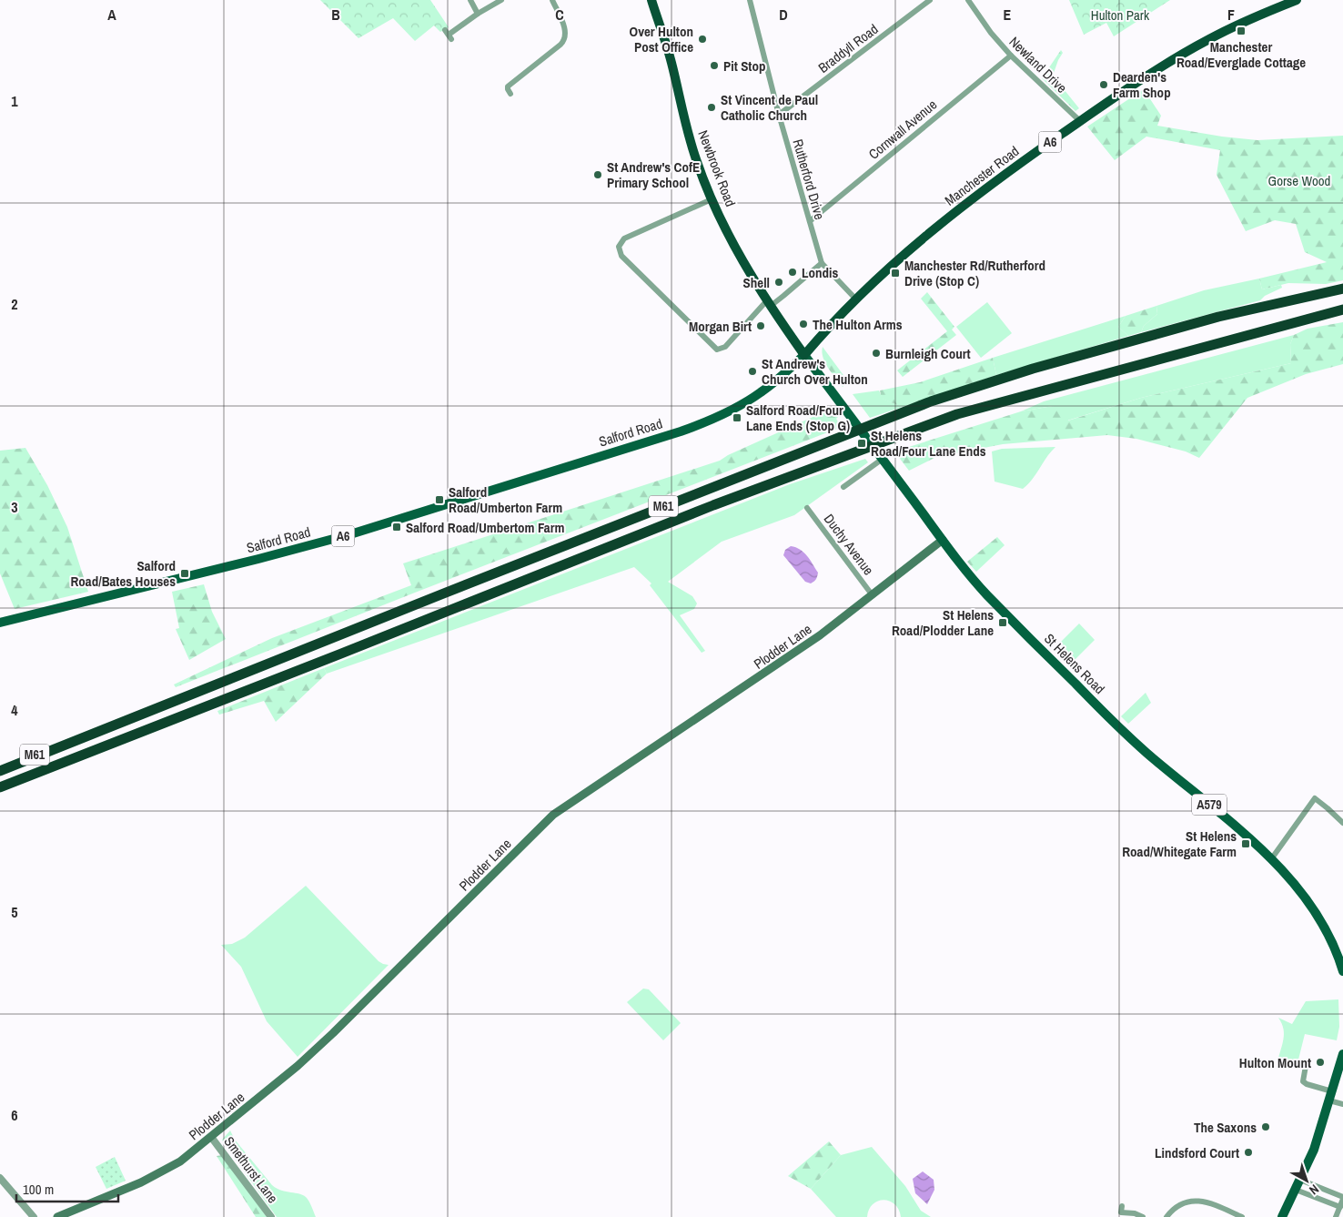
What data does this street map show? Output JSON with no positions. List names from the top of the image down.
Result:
{
  "streets": {
    "highway": [
      "A6",
      "Newbrook Road",
      "Manchester Road",
      "M61",
      "A579"
    ],
    "main road": ["Salford Road", "Plodder Lane", "St Helens Road"],
    "street": [
      "Braddyll Road",
      "Newland Drive",
      "Cornwall Avenue",
      "Rutherford Drive",
      "Duchy Avenue",
      "Smethurst Lane"
    ]
  },
  "crossings": [
    ["Braddyll Road", "Rutherford Drive"],
    ["Newland Drive", "Cornwall Avenue"],
    ["Newland Drive", "Manchester Road"],
    ["Cornwall Avenue", "Rutherford Drive"],
    ["Newbrook Road", "Manchester Road"],
    ["Newbrook Road", "Salford Road"],
    ["Newbrook Road", "St Helens Road"],
    ["Manchester Road", "Rutherford Drive"],
    ["Manchester Road", "Salford Road"],
    ["Manchester Road", "St Helens Road"],
    ["Salford Road", "St Helens Road"],
    ["Duchy Avenue", "Plodder Lane"],
    ["Plodder Lane", "St Helens Road"],
    ["Plodder Lane", "Smethurst Lane"]
  ],
  "parks": ["Hulton Park", "Gorse Wood"],
  "places": {
    "transit": [
      "Manchester Road/Everglade Cottage",
      "Manchester Rd/Rutherford Drive (Stop C)",
      "Salford Road/Four Lane Ends (Stop G)",
      "St Helens Road/Four Lane Ends",
      "Salford Road/Umberton Farm",
      "Salford Road/Umbertom Farm",
      "Salford Road/Bates Houses",
      "St Helens Road/Plodder Lane",
      "St Helens Road/Whitegate Farm"
    ],
    "other": [
      "Over Hulton Post Office",
      "Pit Stop",
      "Dearden's Farm Shop",
      "St Vincent de Paul Catholic Church",
      "St Andrew's CofE Primary School",
      "Londis",
      "Shell",
      "The Hulton Arms",
      "Morgan Birt",
      "Burnleigh Court",
      "St Andrew's Church Over Hulton",
      "Hulton Mount",
      "The Saxons",
      "Lindsford Court"
    ]
  },
  "scale_bar": "100 m",
  "north": "bottom right",
  "grid": {
    "columns": [
      "A",
      "B",
      "C",
      "D",
      "E",
      "F"
    ],
    "rows": [
      "1",
      "2",
      "3",
      "4",
      "5",
      "6"
    ]
  }
}
